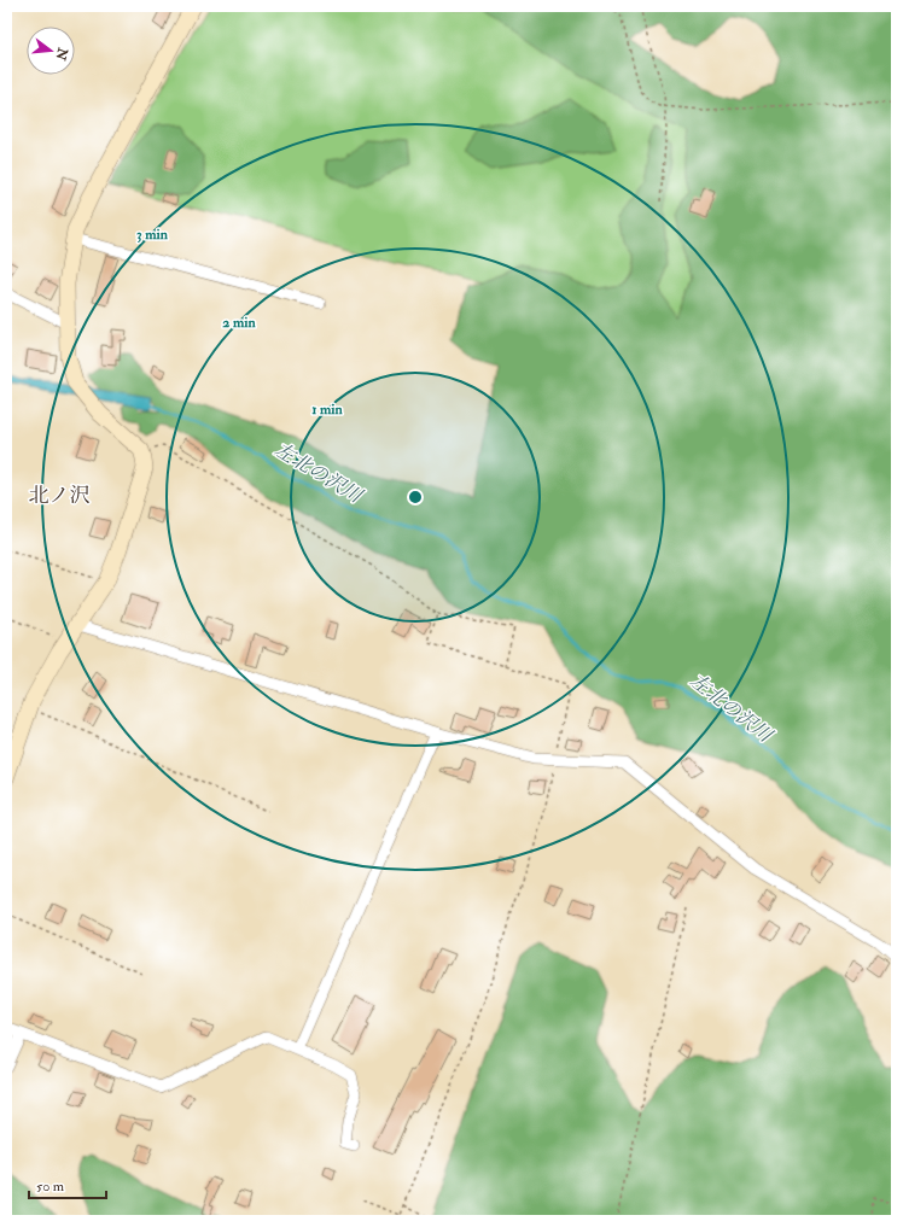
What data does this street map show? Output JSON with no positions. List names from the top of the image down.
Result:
{
  "districts": ["北ノ沢"],
  "water": ["左北の沢川"],
  "scale_bar": "50 m",
  "north": "right",
  "rings": ["3 min", "2 min", "1 min"]
}
